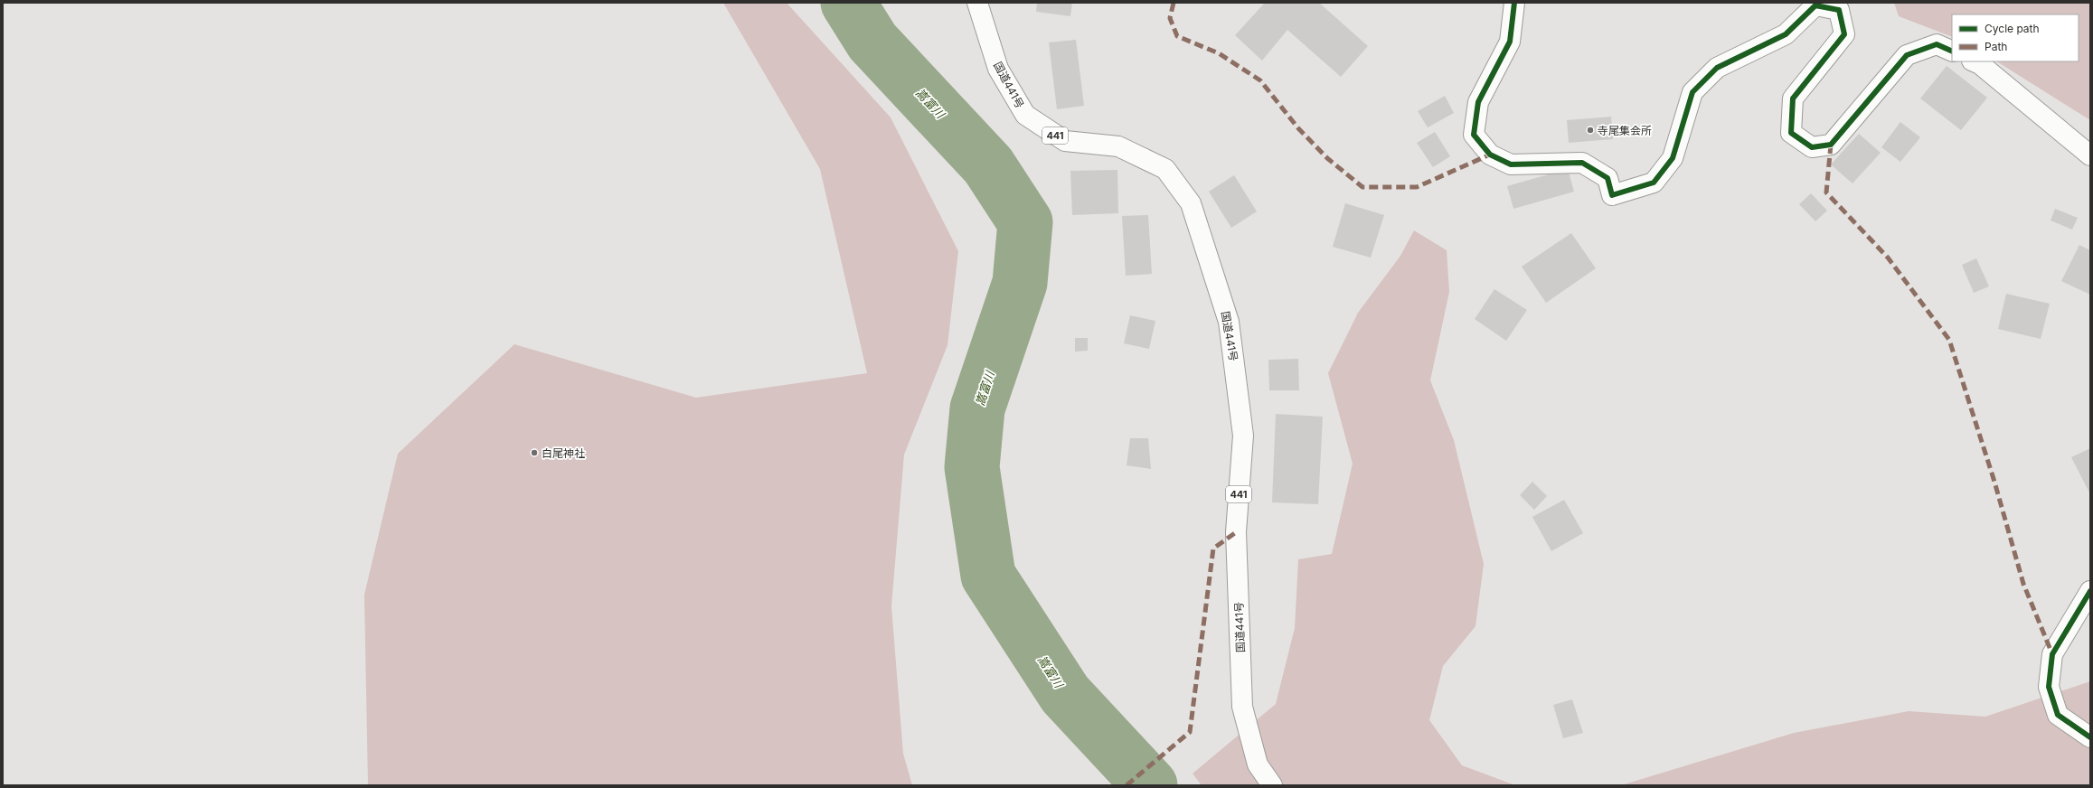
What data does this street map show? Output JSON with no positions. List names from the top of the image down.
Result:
{
  "streets": {
    "main road": ["国道441号", "441"]
  },
  "water": ["嵩富川"],
  "places": ["寺尾集会所", "白尾神社"],
  "legend": ["Cycle path", "Path"]
}
